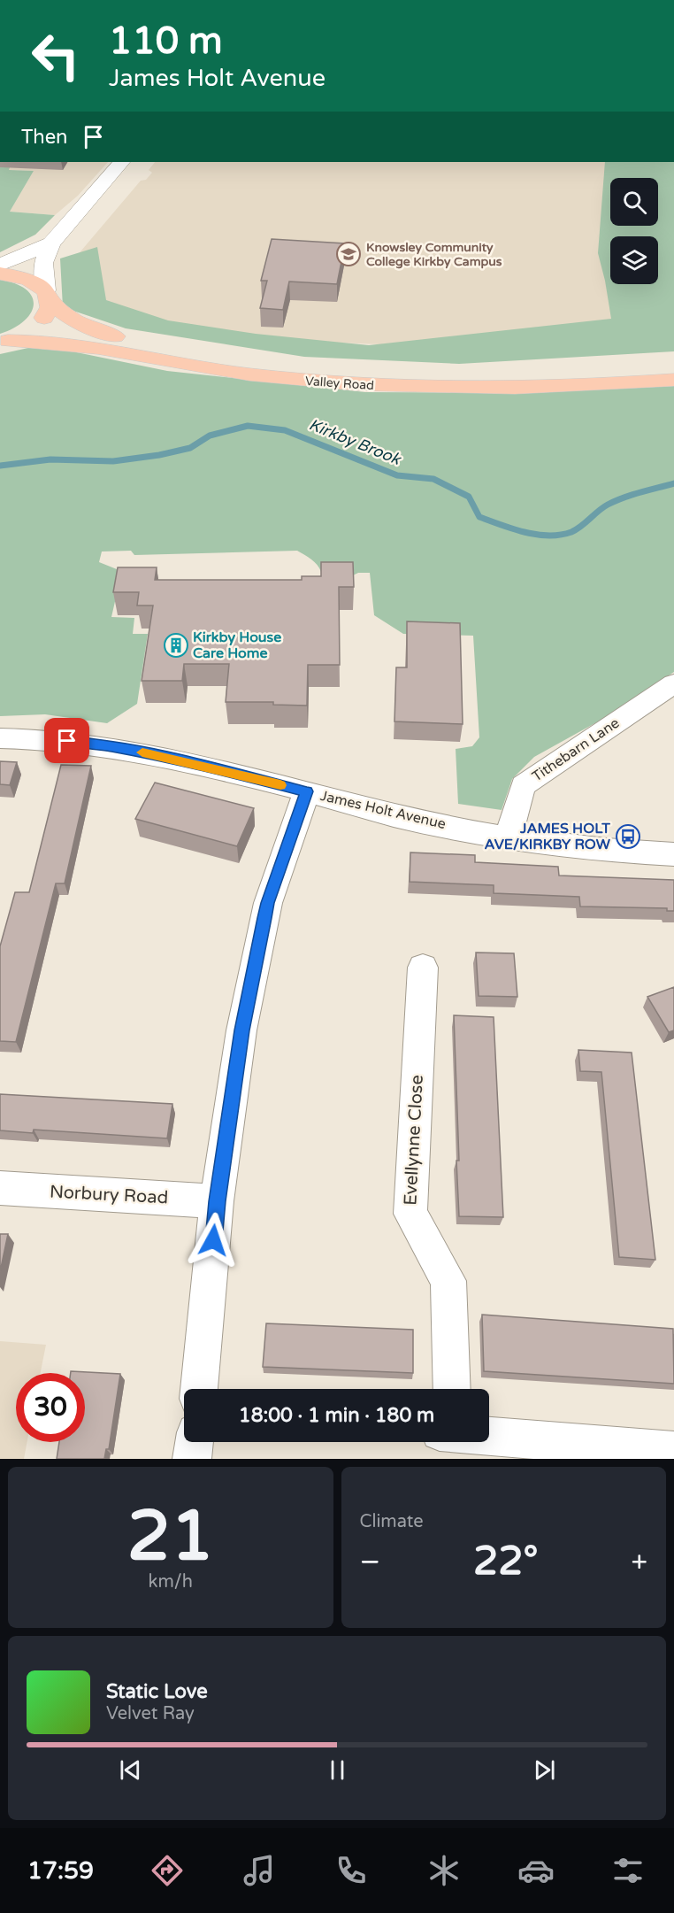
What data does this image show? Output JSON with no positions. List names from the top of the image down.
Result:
{
  "streets": {
    "main road": ["Valley Road"],
    "street": [
      "Tithebarn Lane",
      "James Holt Avenue",
      "Evellynne Close",
      "Norbury Road"
    ]
  },
  "crossings": [
    ["Tithebarn Lane", "James Holt Avenue"]
  ],
  "water": ["Kirkby Brook"],
  "places": {
    "school or university": ["Knowsley Community College Kirkby Campus"],
    "building": ["Kirkby House Care Home"],
    "bus stop": ["JAMES HOLT AVE/KIRKBY ROW"]
  },
  "page": {
    "turn": ["110 m", "James Holt Avenue"],
    "then": "Then",
    "limit": "30",
    "trip": "18:00 · 1 min · 180 m",
    "tile": [
      ["21", "km/h"],
      "Climate"
    ],
    "heat": ["−", "22°", "+"],
    "song": ["Static Love", "Velvet Ray"],
    "tabs": "17:59"
  }
}
